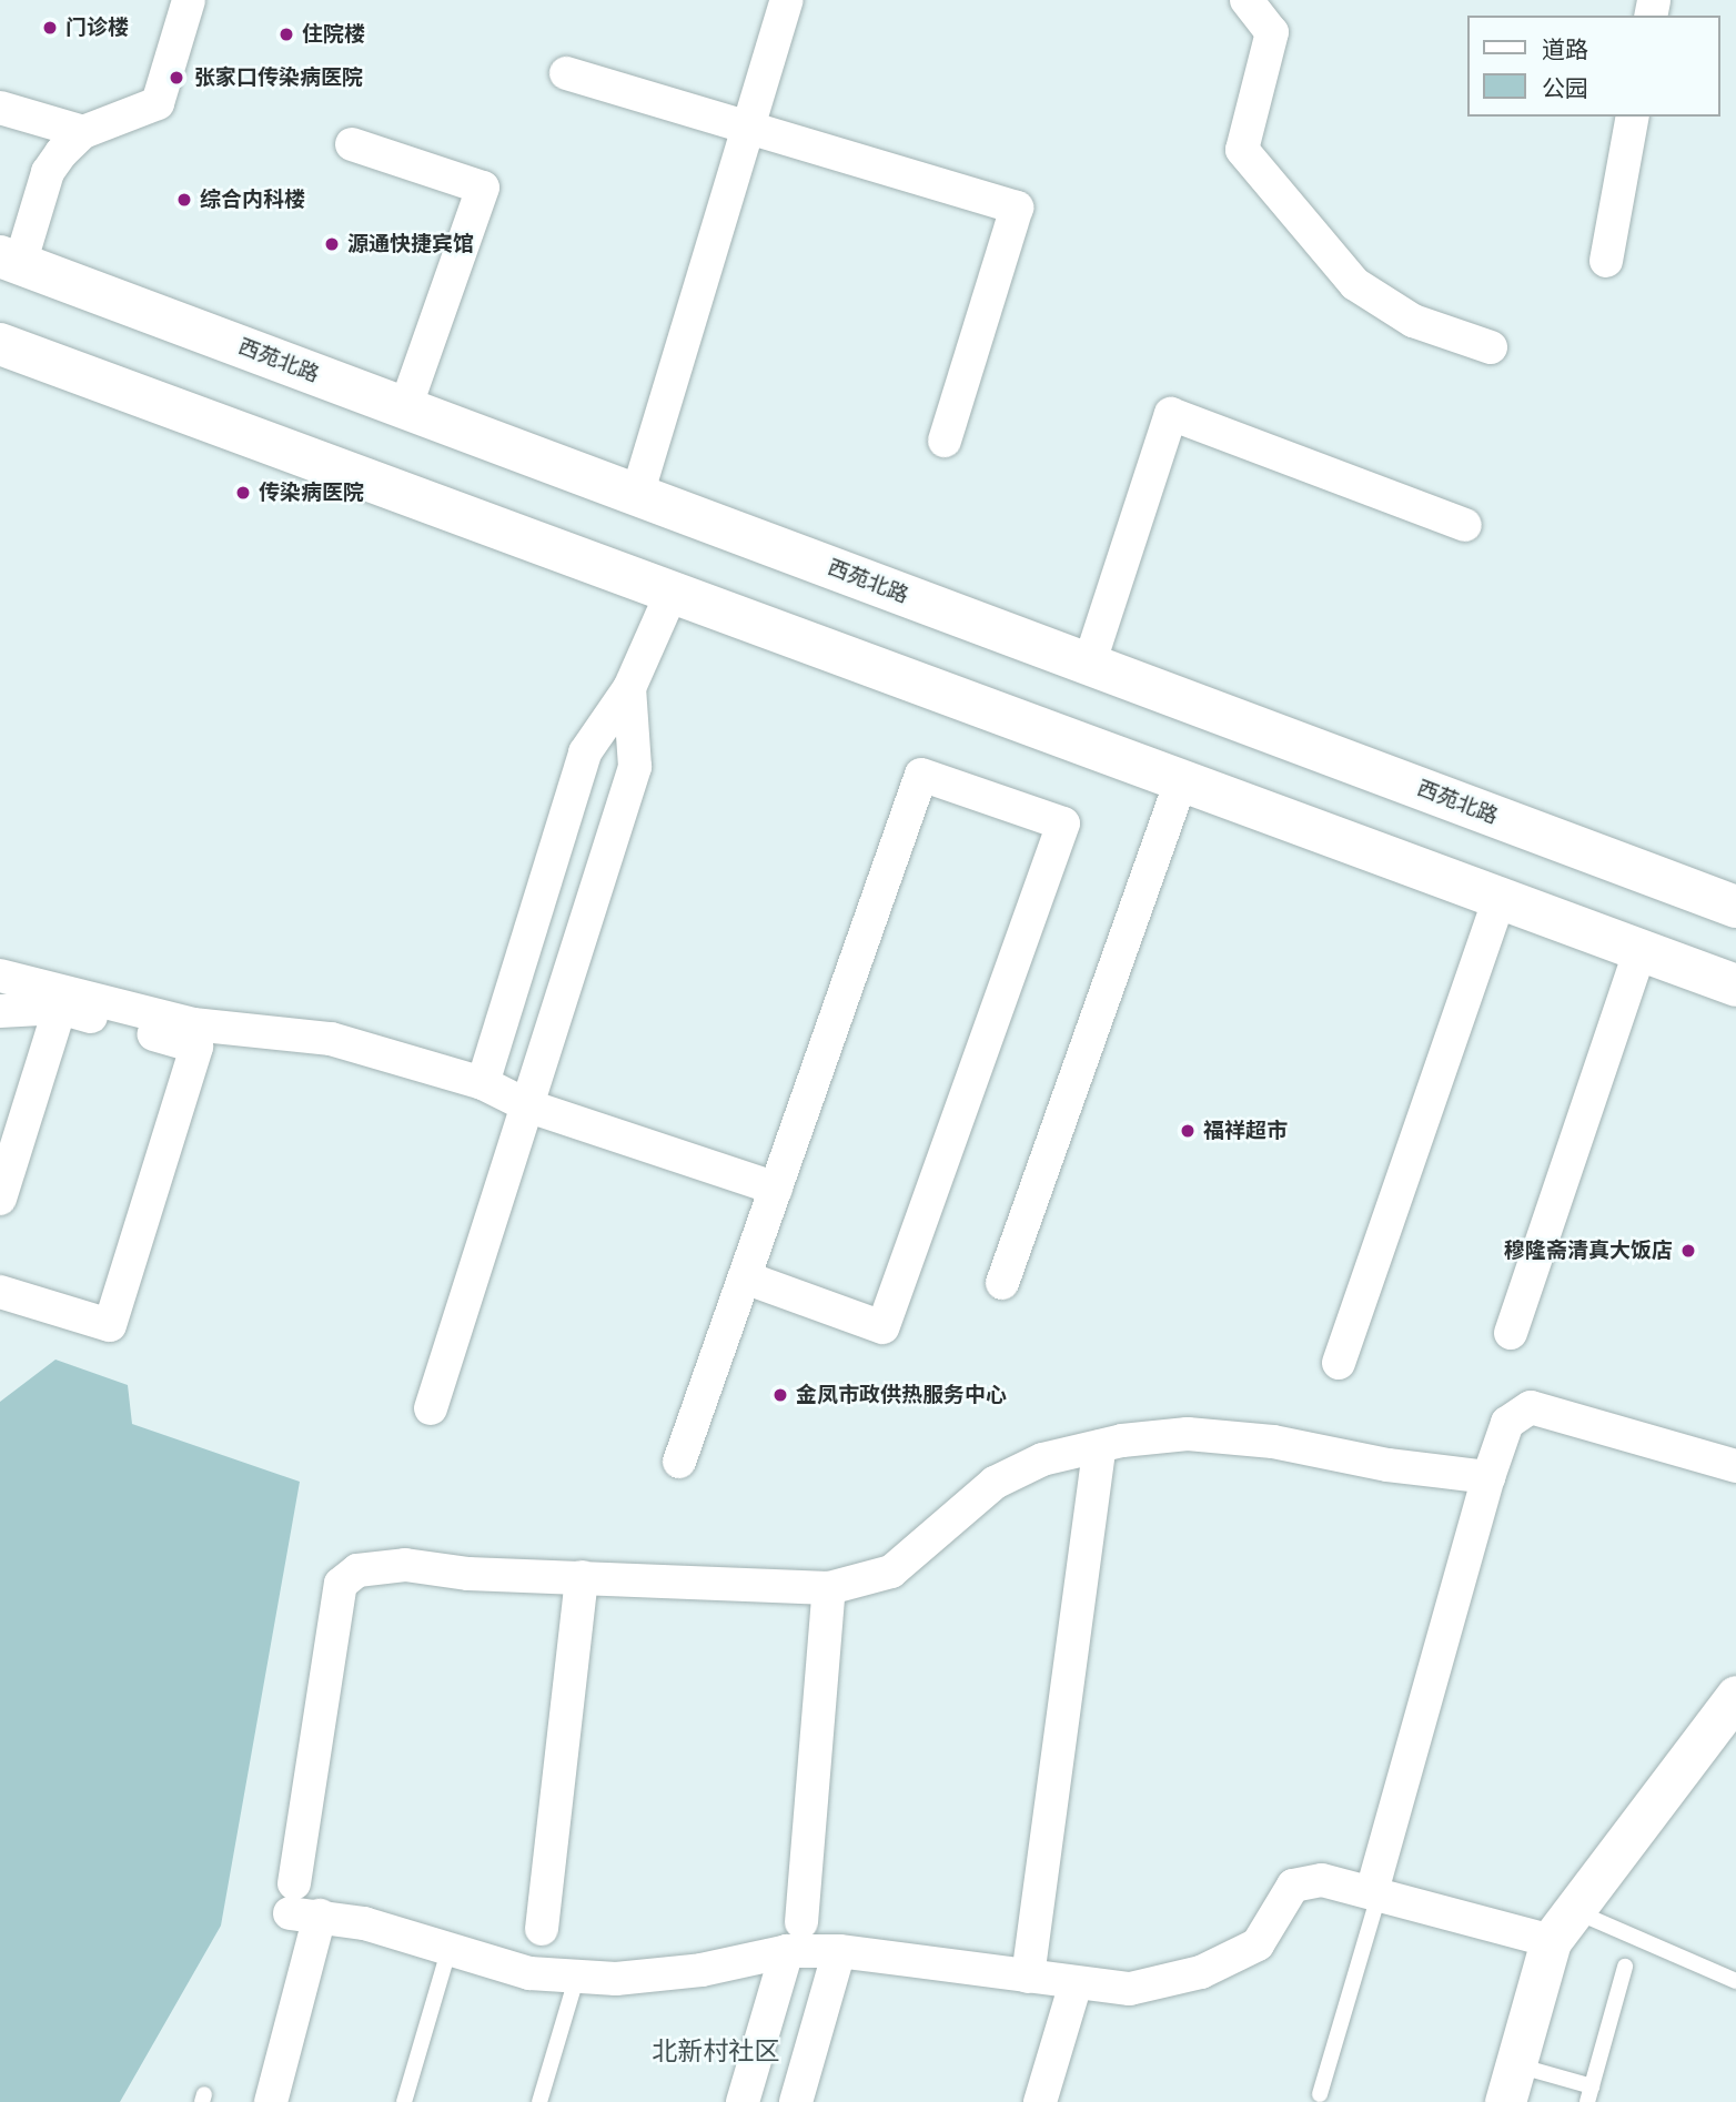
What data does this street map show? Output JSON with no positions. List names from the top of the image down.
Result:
{
  "streets": {
    "main road": ["西苑北路"]
  },
  "districts": ["北新村社区"],
  "places": [
    "门诊楼",
    "住院楼",
    "张家口传染病医院",
    "综合内科楼",
    "源通快捷宾馆",
    "传染病医院",
    "福祥超市",
    "穆隆斋清真大饭店",
    "金凤市政供热服务中心"
  ],
  "legend": ["道路", "公园"]
}
